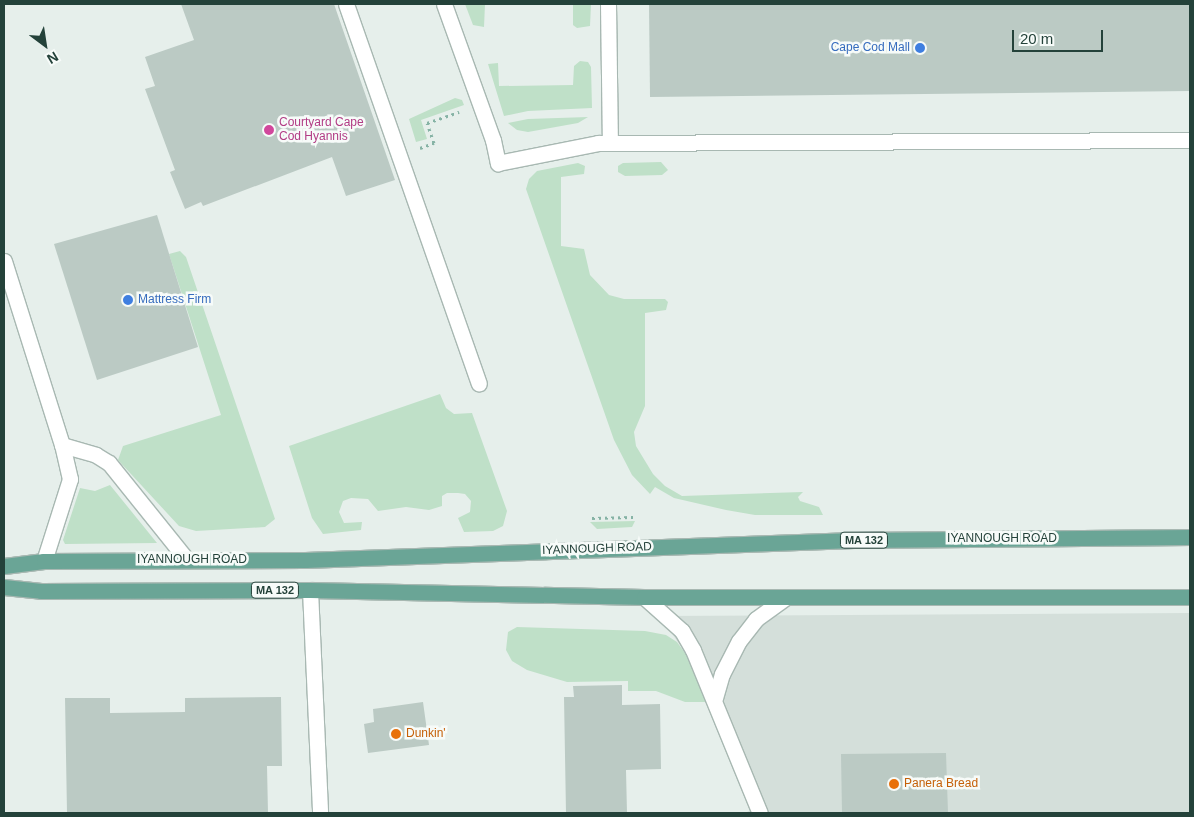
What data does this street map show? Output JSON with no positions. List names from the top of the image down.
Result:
{
  "streets": {
    "main road": ["IYANNOUGH ROAD", "MA 132"]
  },
  "places": [
    "Cape Cod Mall",
    "Courtyard Cape Cod Hyannis",
    "Mattress Firm",
    "Dunkin'",
    "Panera Bread"
  ],
  "scale_bar": "20 m",
  "north": "bottom right"
}
